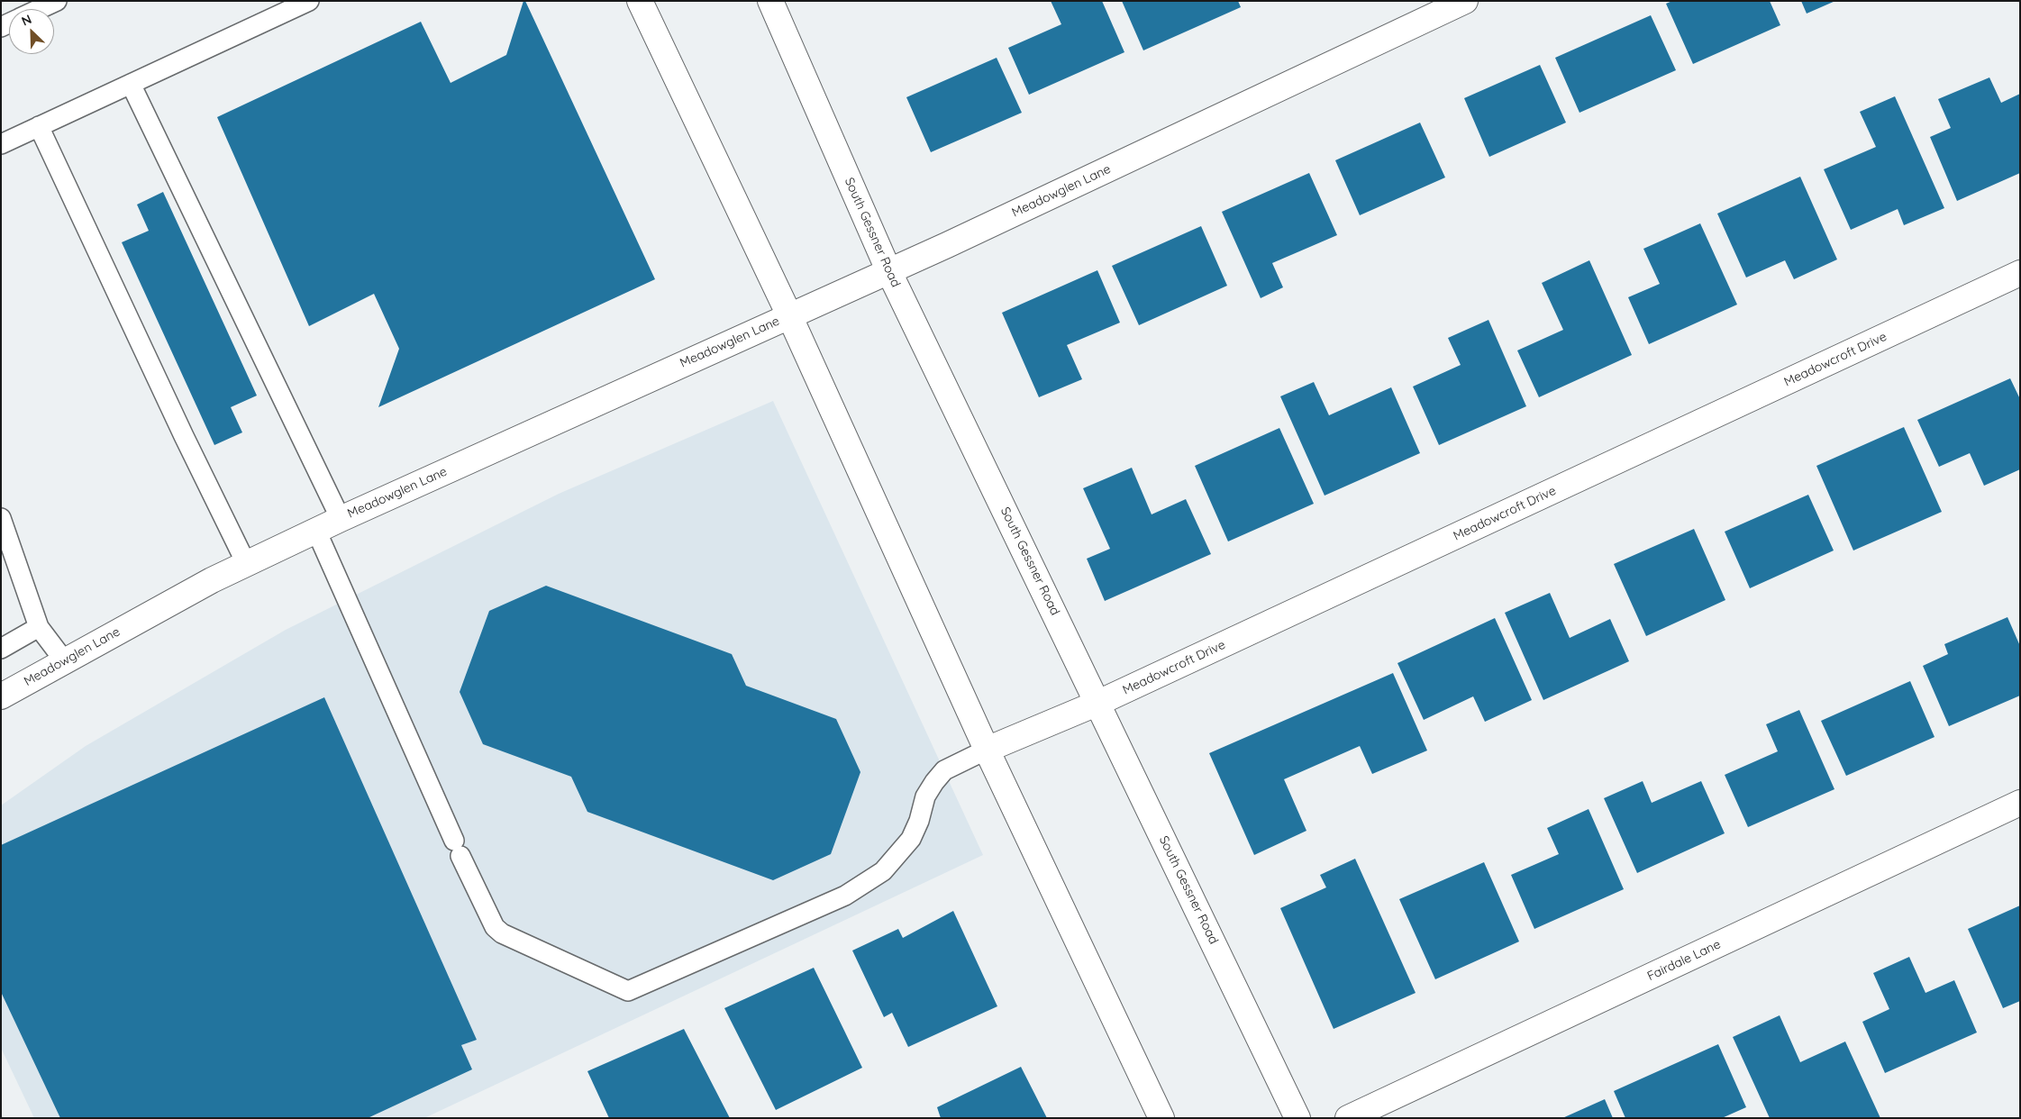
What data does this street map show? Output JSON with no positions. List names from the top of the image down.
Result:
{
  "streets": {
    "street": [
      "Meadowglen Lane",
      "South Gessner Road",
      "Meadowcroft Drive",
      "Fairdale Lane"
    ]
  },
  "crossings": [
    ["Meadowglen Lane", "South Gessner Road"],
    ["South Gessner Road", "Meadowcroft Drive"]
  ],
  "north": "top left"
}
